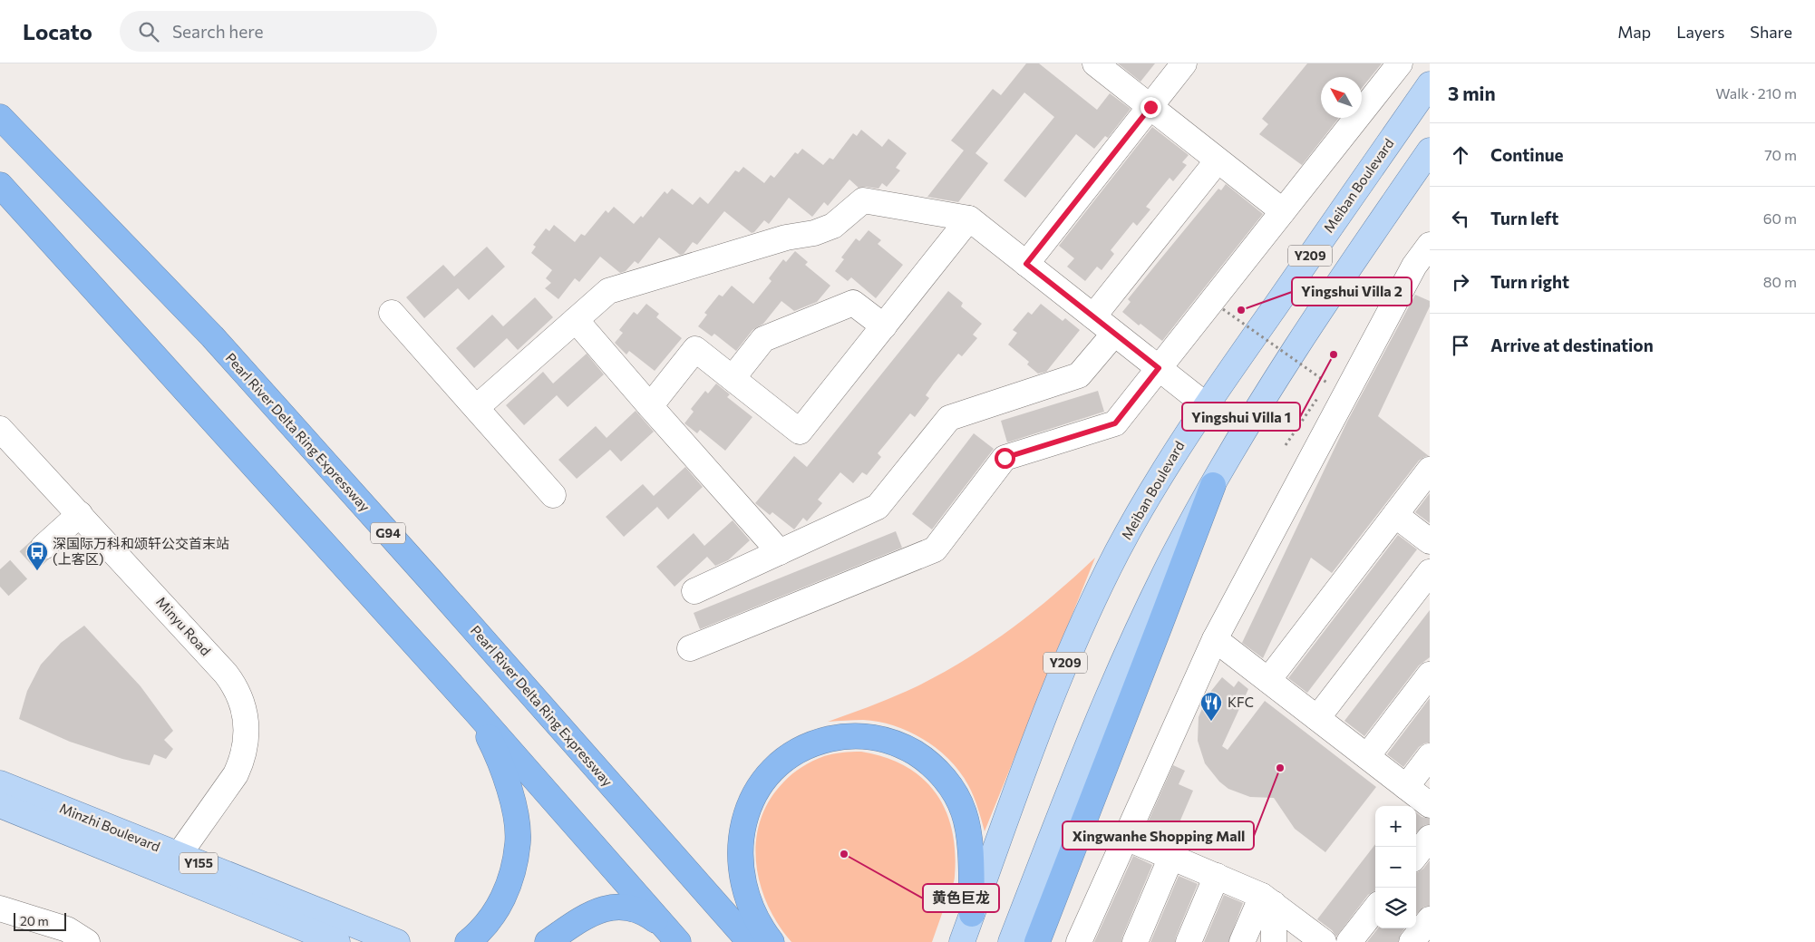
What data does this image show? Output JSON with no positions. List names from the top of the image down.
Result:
{
  "streets": {
    "highway": ["Pearl River Delta Ring Expressway", "G94"],
    "main road": [
      "Meiban Boulevard",
      "Y209",
      "Minzhi Boulevard",
      "Y155"
    ],
    "street": ["Minyu Road"]
  },
  "crossings": [
    ["Minyu Road", "Minzhi Boulevard"]
  ],
  "places": {
    "other": [
      "Yingshui Villa 2",
      "Yingshui Villa 1",
      "Xingwanhe Shopping Mall",
      "黄色巨龙"
    ],
    "bus stop": ["深国际万科和颂轩公交首末站 (上客区)"],
    "restaurant": ["KFC"]
  },
  "scale_bar": "20 m",
  "north": "top left",
  "page": {
    "header": "Locato",
    "search": "Search here",
    "nav": ["Map", "Layers", "Share"],
    "heading": ["3 min", "Walk · 210 m"],
    "list": [
      ["Continue", "70 m"],
      ["Turn left", "60 m"],
      ["Turn right", "80 m"],
      "Arrive at destination"
    ],
    "map_buttons": ["+", "−"],
    "scale": "20 m"
  }
}
